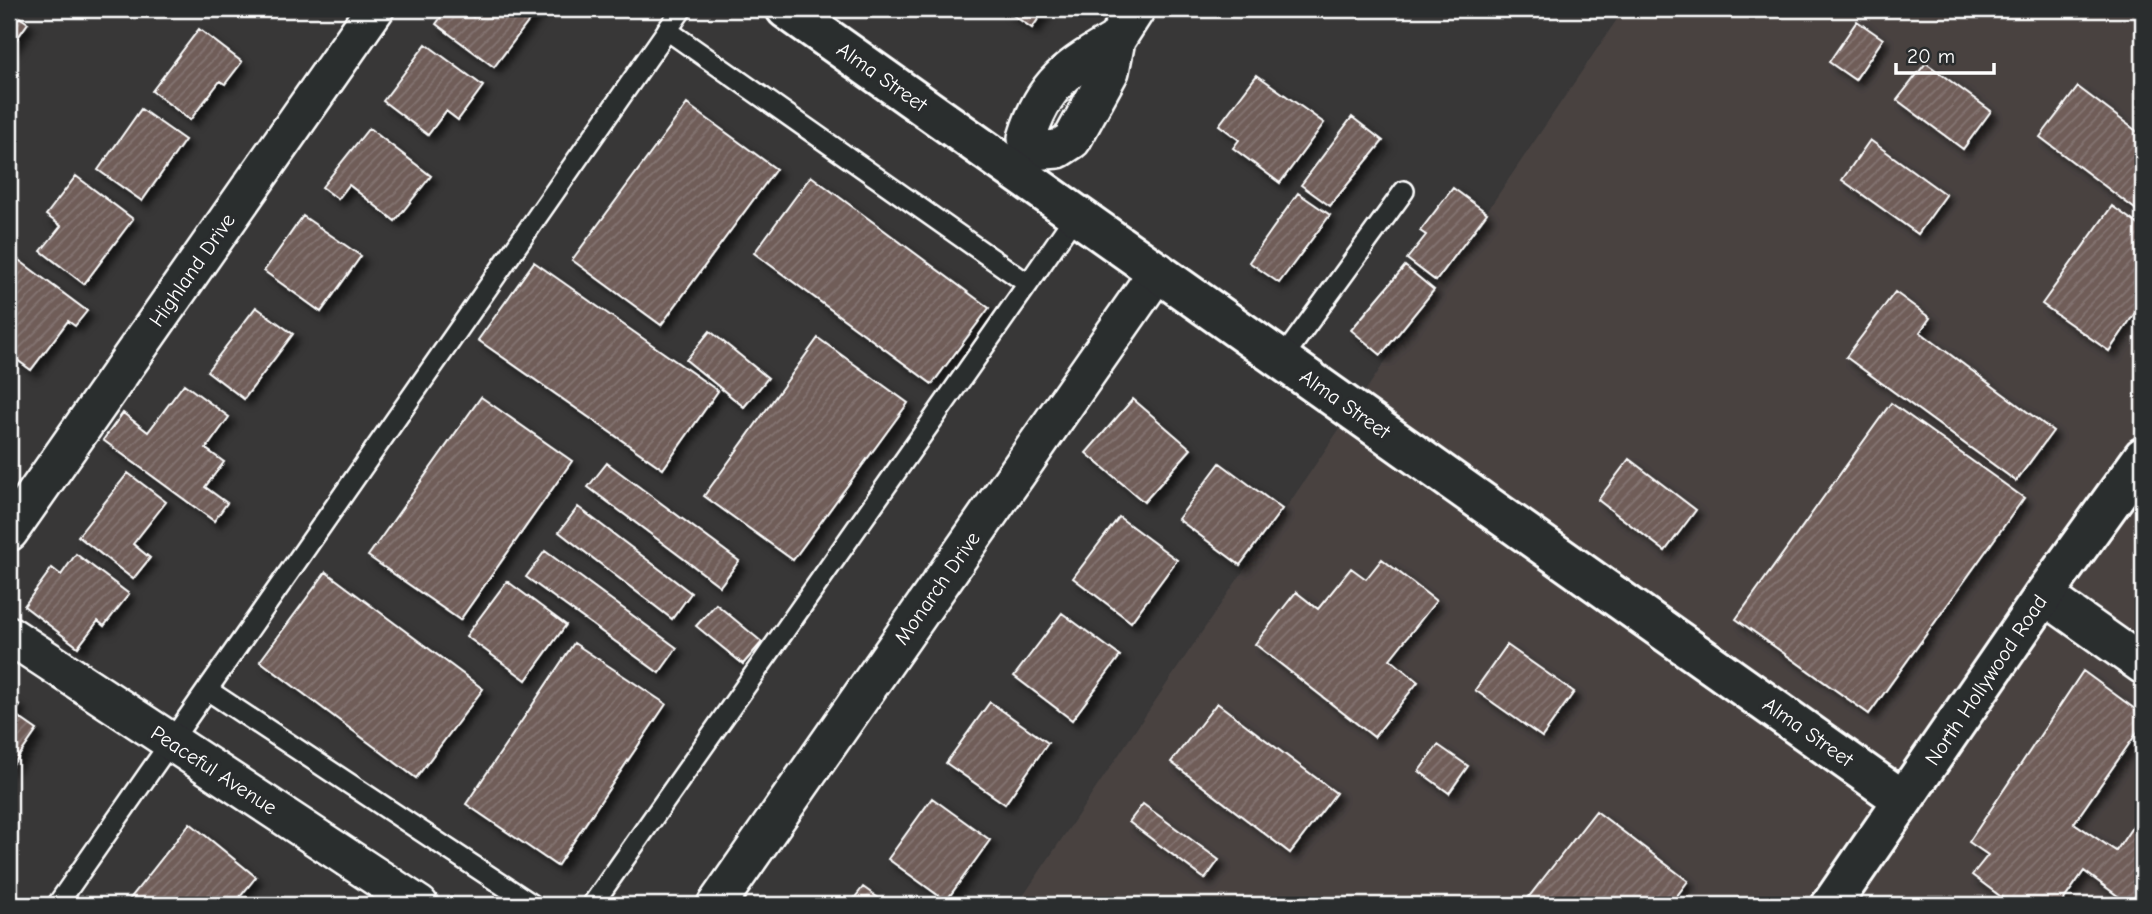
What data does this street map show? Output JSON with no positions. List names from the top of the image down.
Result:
{
  "streets": {
    "street": [
      "Alma Street",
      "Highland Drive",
      "Monarch Drive",
      "North Hollywood Road",
      "Peaceful Avenue"
    ]
  },
  "crossings": [
    ["Alma Street", "Monarch Drive"],
    ["Alma Street", "North Hollywood Road"]
  ],
  "scale_bar": "20 m"
}
